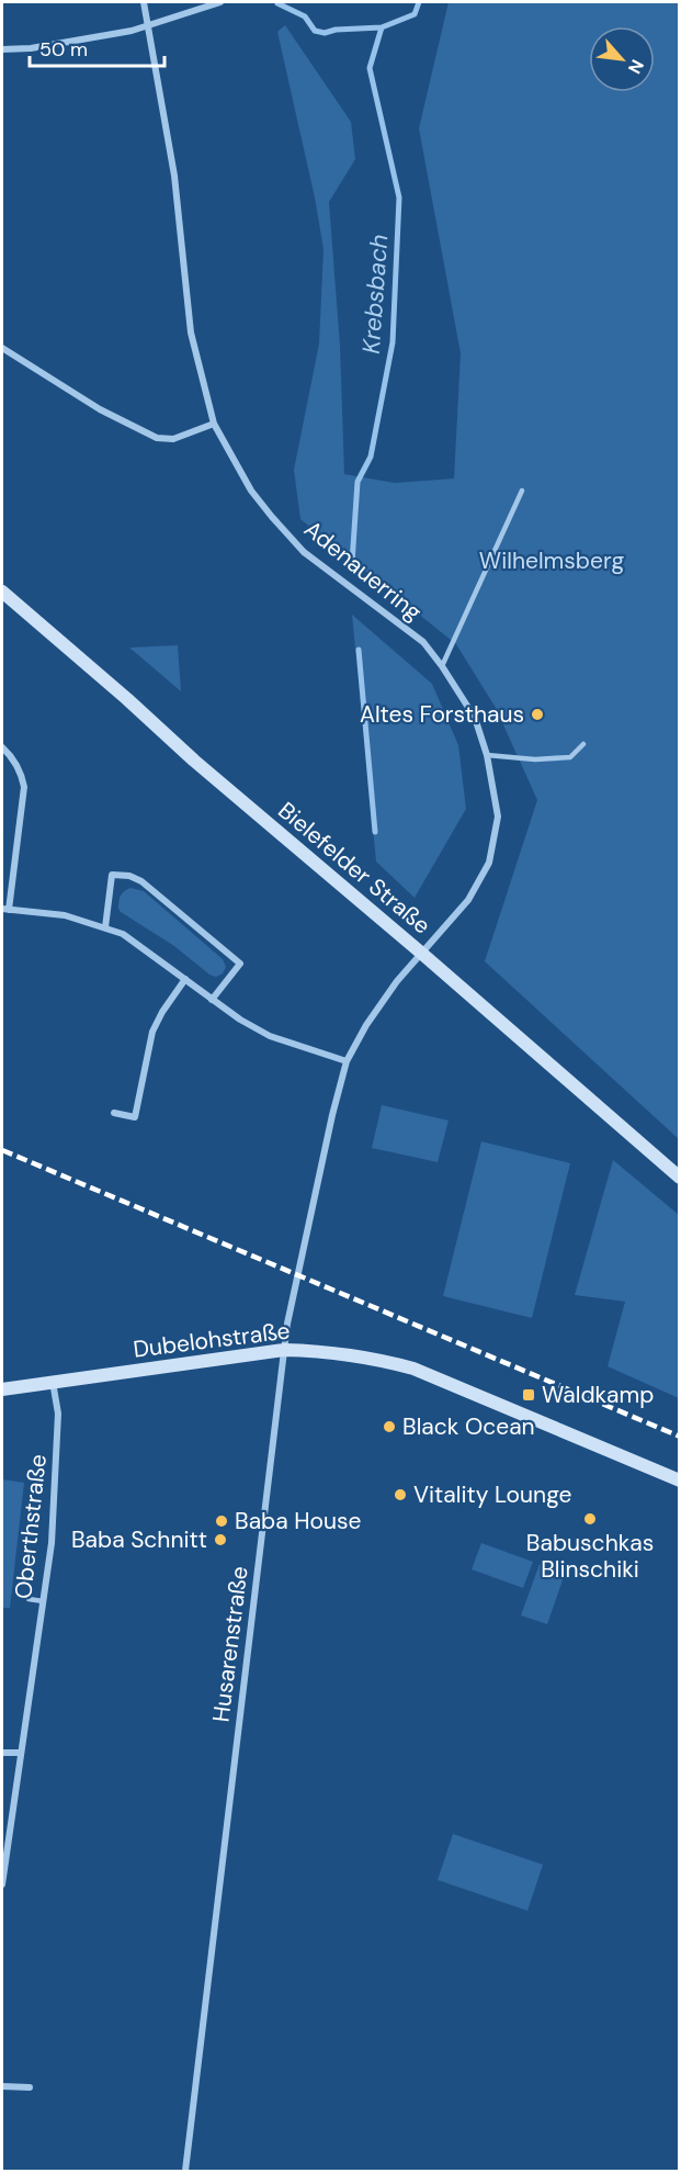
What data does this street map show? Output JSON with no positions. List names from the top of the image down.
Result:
{
  "streets": {
    "main road": ["Bielefelder Straße", "Dubelohstraße"],
    "street": ["Adenauerring", "Oberthstraße", "Husarenstraße"]
  },
  "crossings": [
    ["Adenauerring", "Bielefelder Straße"],
    ["Adenauerring", "Husarenstraße"],
    ["Bielefelder Straße", "Husarenstraße"],
    ["Dubelohstraße", "Oberthstraße"],
    ["Dubelohstraße", "Husarenstraße"]
  ],
  "water": ["Krebsbach"],
  "parks": ["Wilhelmsberg"],
  "places": {
    "other": [
      "Altes Forsthaus",
      "Black Ocean",
      "Vitality Lounge",
      "Babuschkas Blinschiki",
      "Baba House",
      "Baba Schnitt"
    ],
    "transit": ["Waldkamp"]
  },
  "scale_bar": "50 m",
  "north": "bottom right"
}
